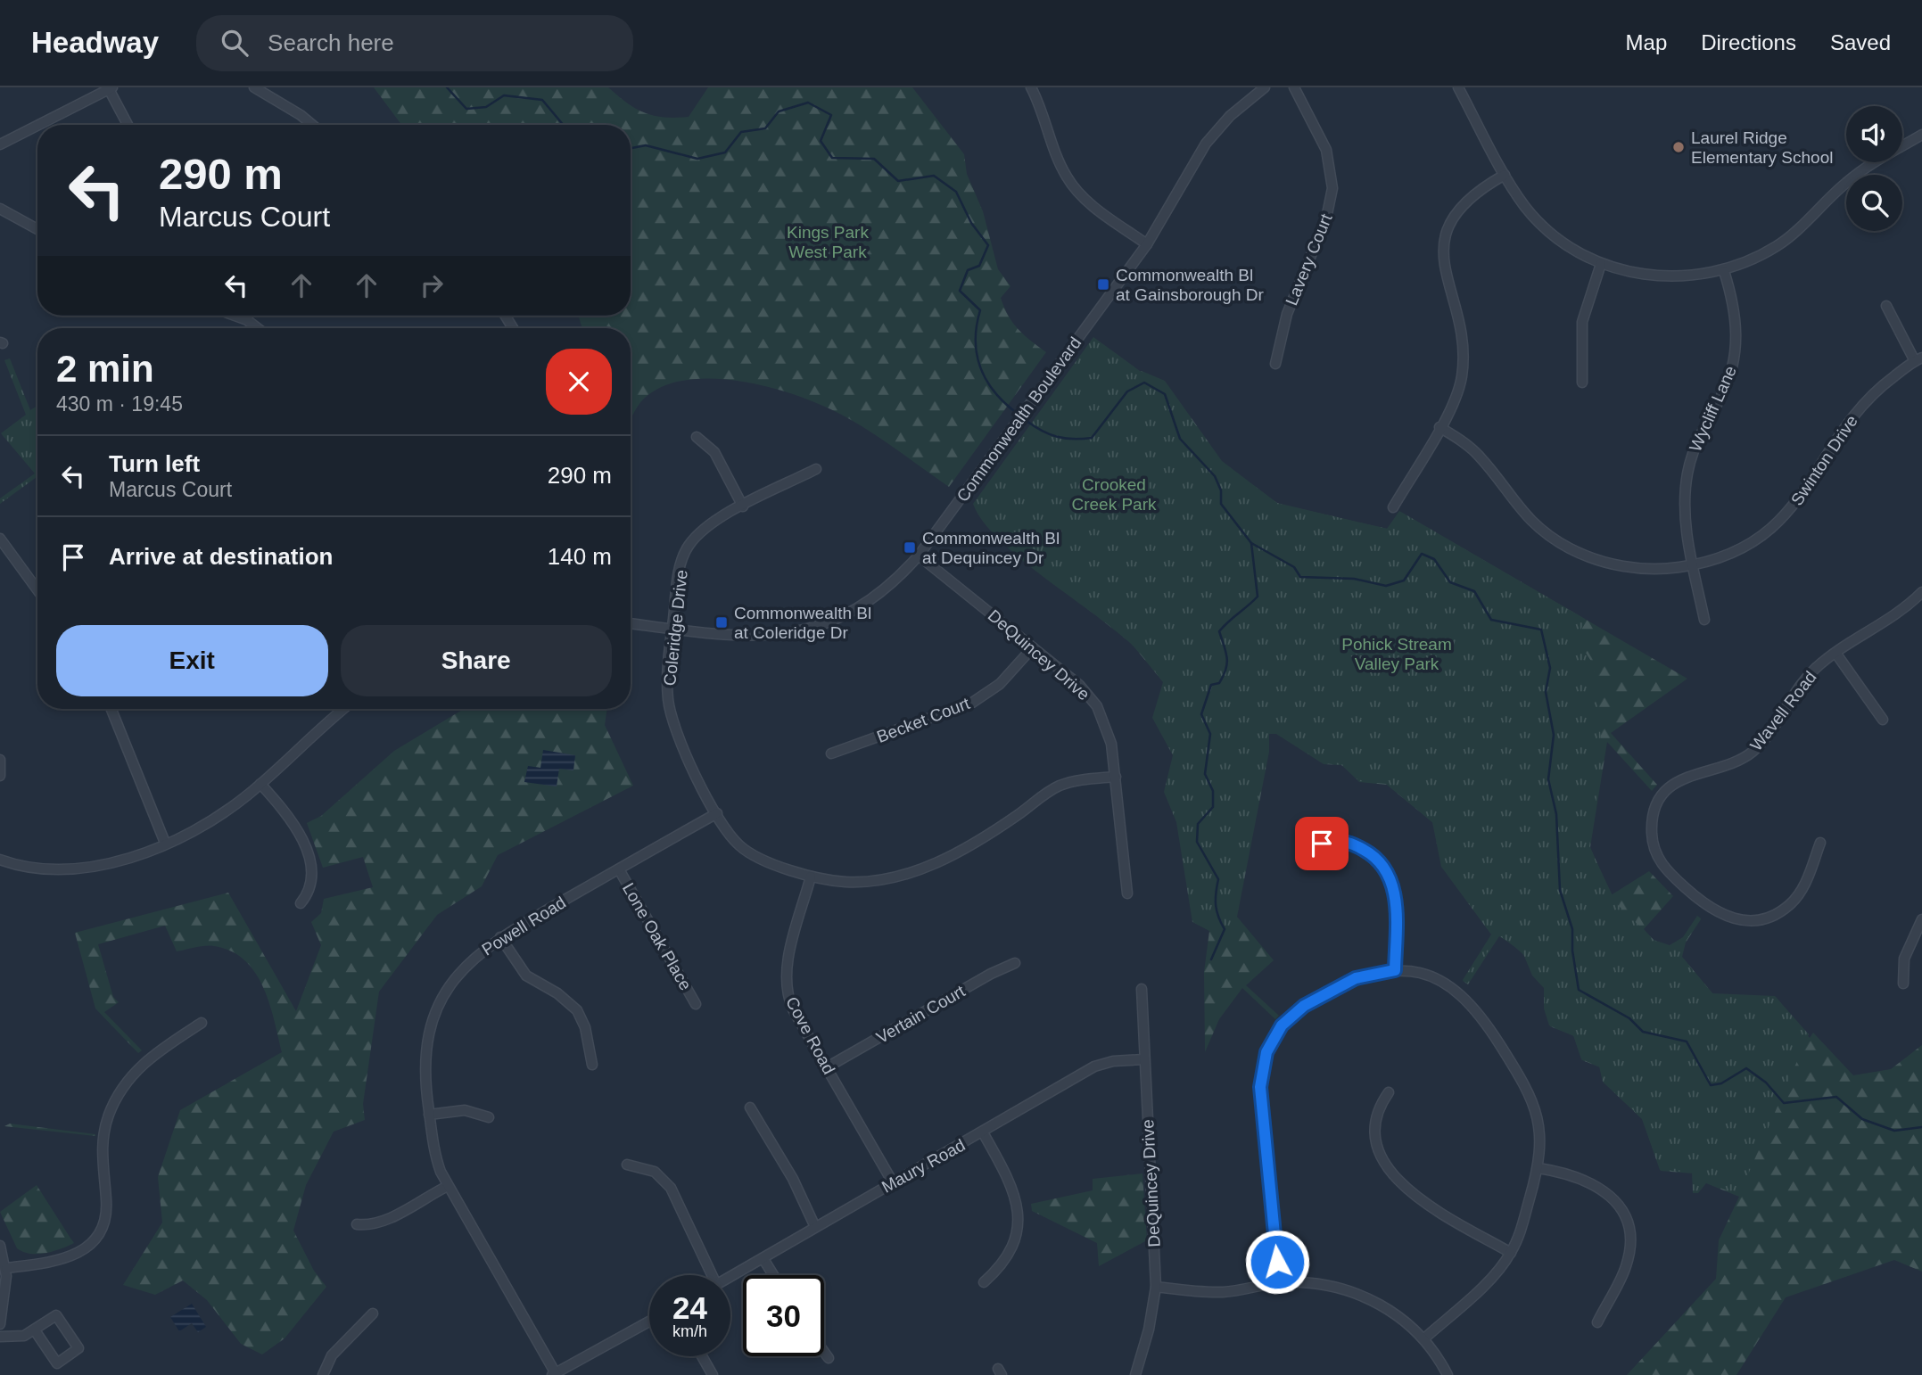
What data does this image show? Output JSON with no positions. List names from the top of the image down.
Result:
{
  "streets": {
    "street": [
      "Lavery Court",
      "Wycliff Lane",
      "Commonwealth Boulevard",
      "Swinton Drive",
      "Coleridge Drive",
      "DeQuincey Drive",
      "Wavell Road",
      "Becket Court",
      "Powell Road",
      "Lone Oak Place",
      "Vertain Court",
      "Cove Road",
      "Maury Road"
    ]
  },
  "crossings": [
    ["Wycliff Lane", "Swinton Drive"],
    ["Commonwealth Boulevard", "Coleridge Drive"],
    ["Commonwealth Boulevard", "DeQuincey Drive"],
    ["Coleridge Drive", "DeQuincey Drive"],
    ["Coleridge Drive", "Powell Road"],
    ["Coleridge Drive", "Cove Road"],
    ["DeQuincey Drive", "Becket Court"],
    ["DeQuincey Drive", "Maury Road"],
    ["Powell Road", "Lone Oak Place"],
    ["Vertain Court", "Cove Road"],
    ["Cove Road", "Maury Road"]
  ],
  "parks": ["Kings Park West Park", "Crooked Creek Park", "Pohick Stream Valley Park"],
  "places": {
    "other": ["Laurel Ridge Elementary School"],
    "transit": ["Commonwealth Bl at Gainsborough Dr", "Commonwealth Bl at Dequincey Dr", "Commonwealth Bl at Coleridge Dr"]
  },
  "page": {
    "header": "Headway",
    "search": "Search here",
    "nav": ["Map", "Directions", "Saved"],
    "turn": ["290 m", "Marcus Court"],
    "heading": ["2 min", "430 m · 19:45"],
    "list": [
      {
        "name": "Turn left",
        "note": "Marcus Court",
        "value": "290 m"
      },
      {
        "name": "Arrive at destination",
        "value": "140 m"
      }
    ],
    "buttons": ["Exit", "Share"],
    "speed": "24 km/h",
    "limit": "30"
  }
}
